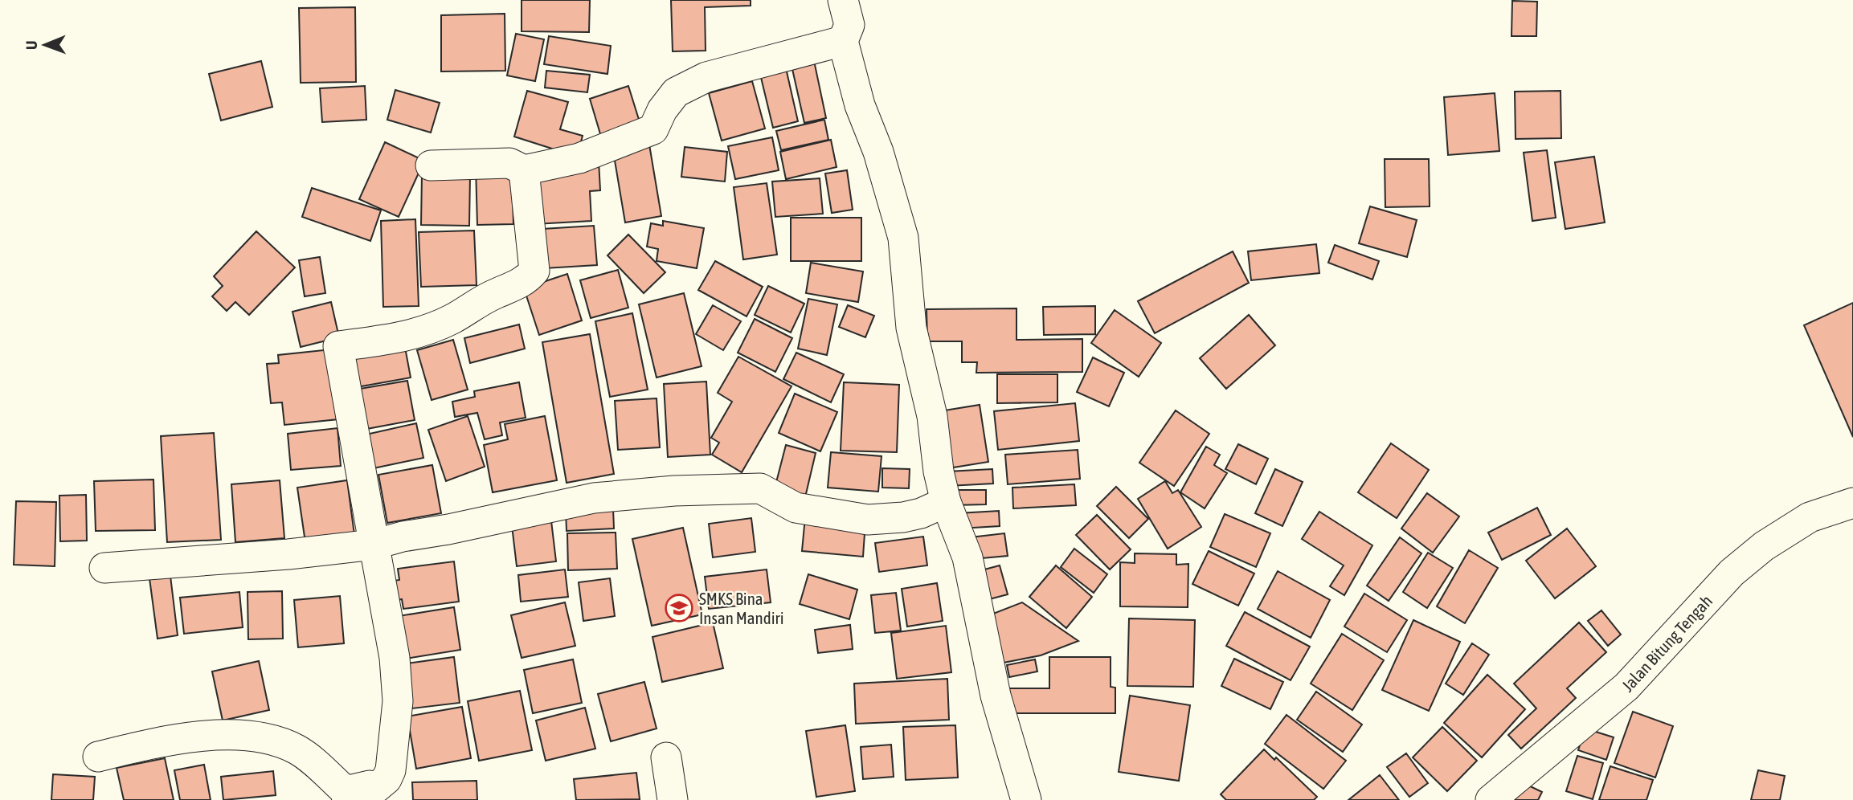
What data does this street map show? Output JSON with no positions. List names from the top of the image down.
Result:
{
  "streets": {
    "street": ["Jalan Bitung Tengah"]
  },
  "places": {
    "school or university": ["SMKS Bina Insan Mandiri"]
  },
  "north": "left"
}
